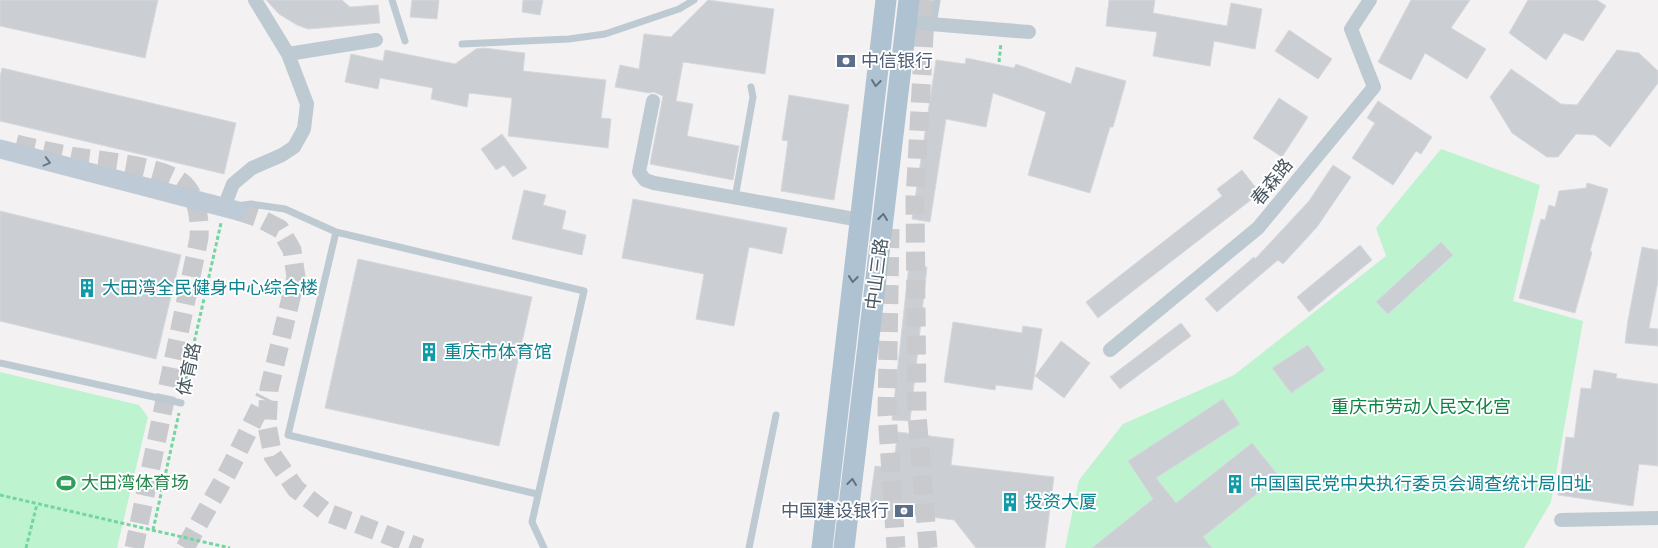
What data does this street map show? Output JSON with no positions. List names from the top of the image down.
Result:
{
  "streets": {
    "main road": ["中山三路"],
    "street": ["春森路"],
    "path": ["体育路"]
  },
  "parks": ["重庆市劳动人民文化宫"],
  "places": {
    "bank": ["中信银行", "中国建设银行"],
    "building": [
      "大田湾全民健身中心综合楼",
      "重庆市体育馆",
      "中国国民党中央执行委员会调查统计局旧址",
      "投资大厦"
    ],
    "sports": ["大田湾体育场"]
  }
}
